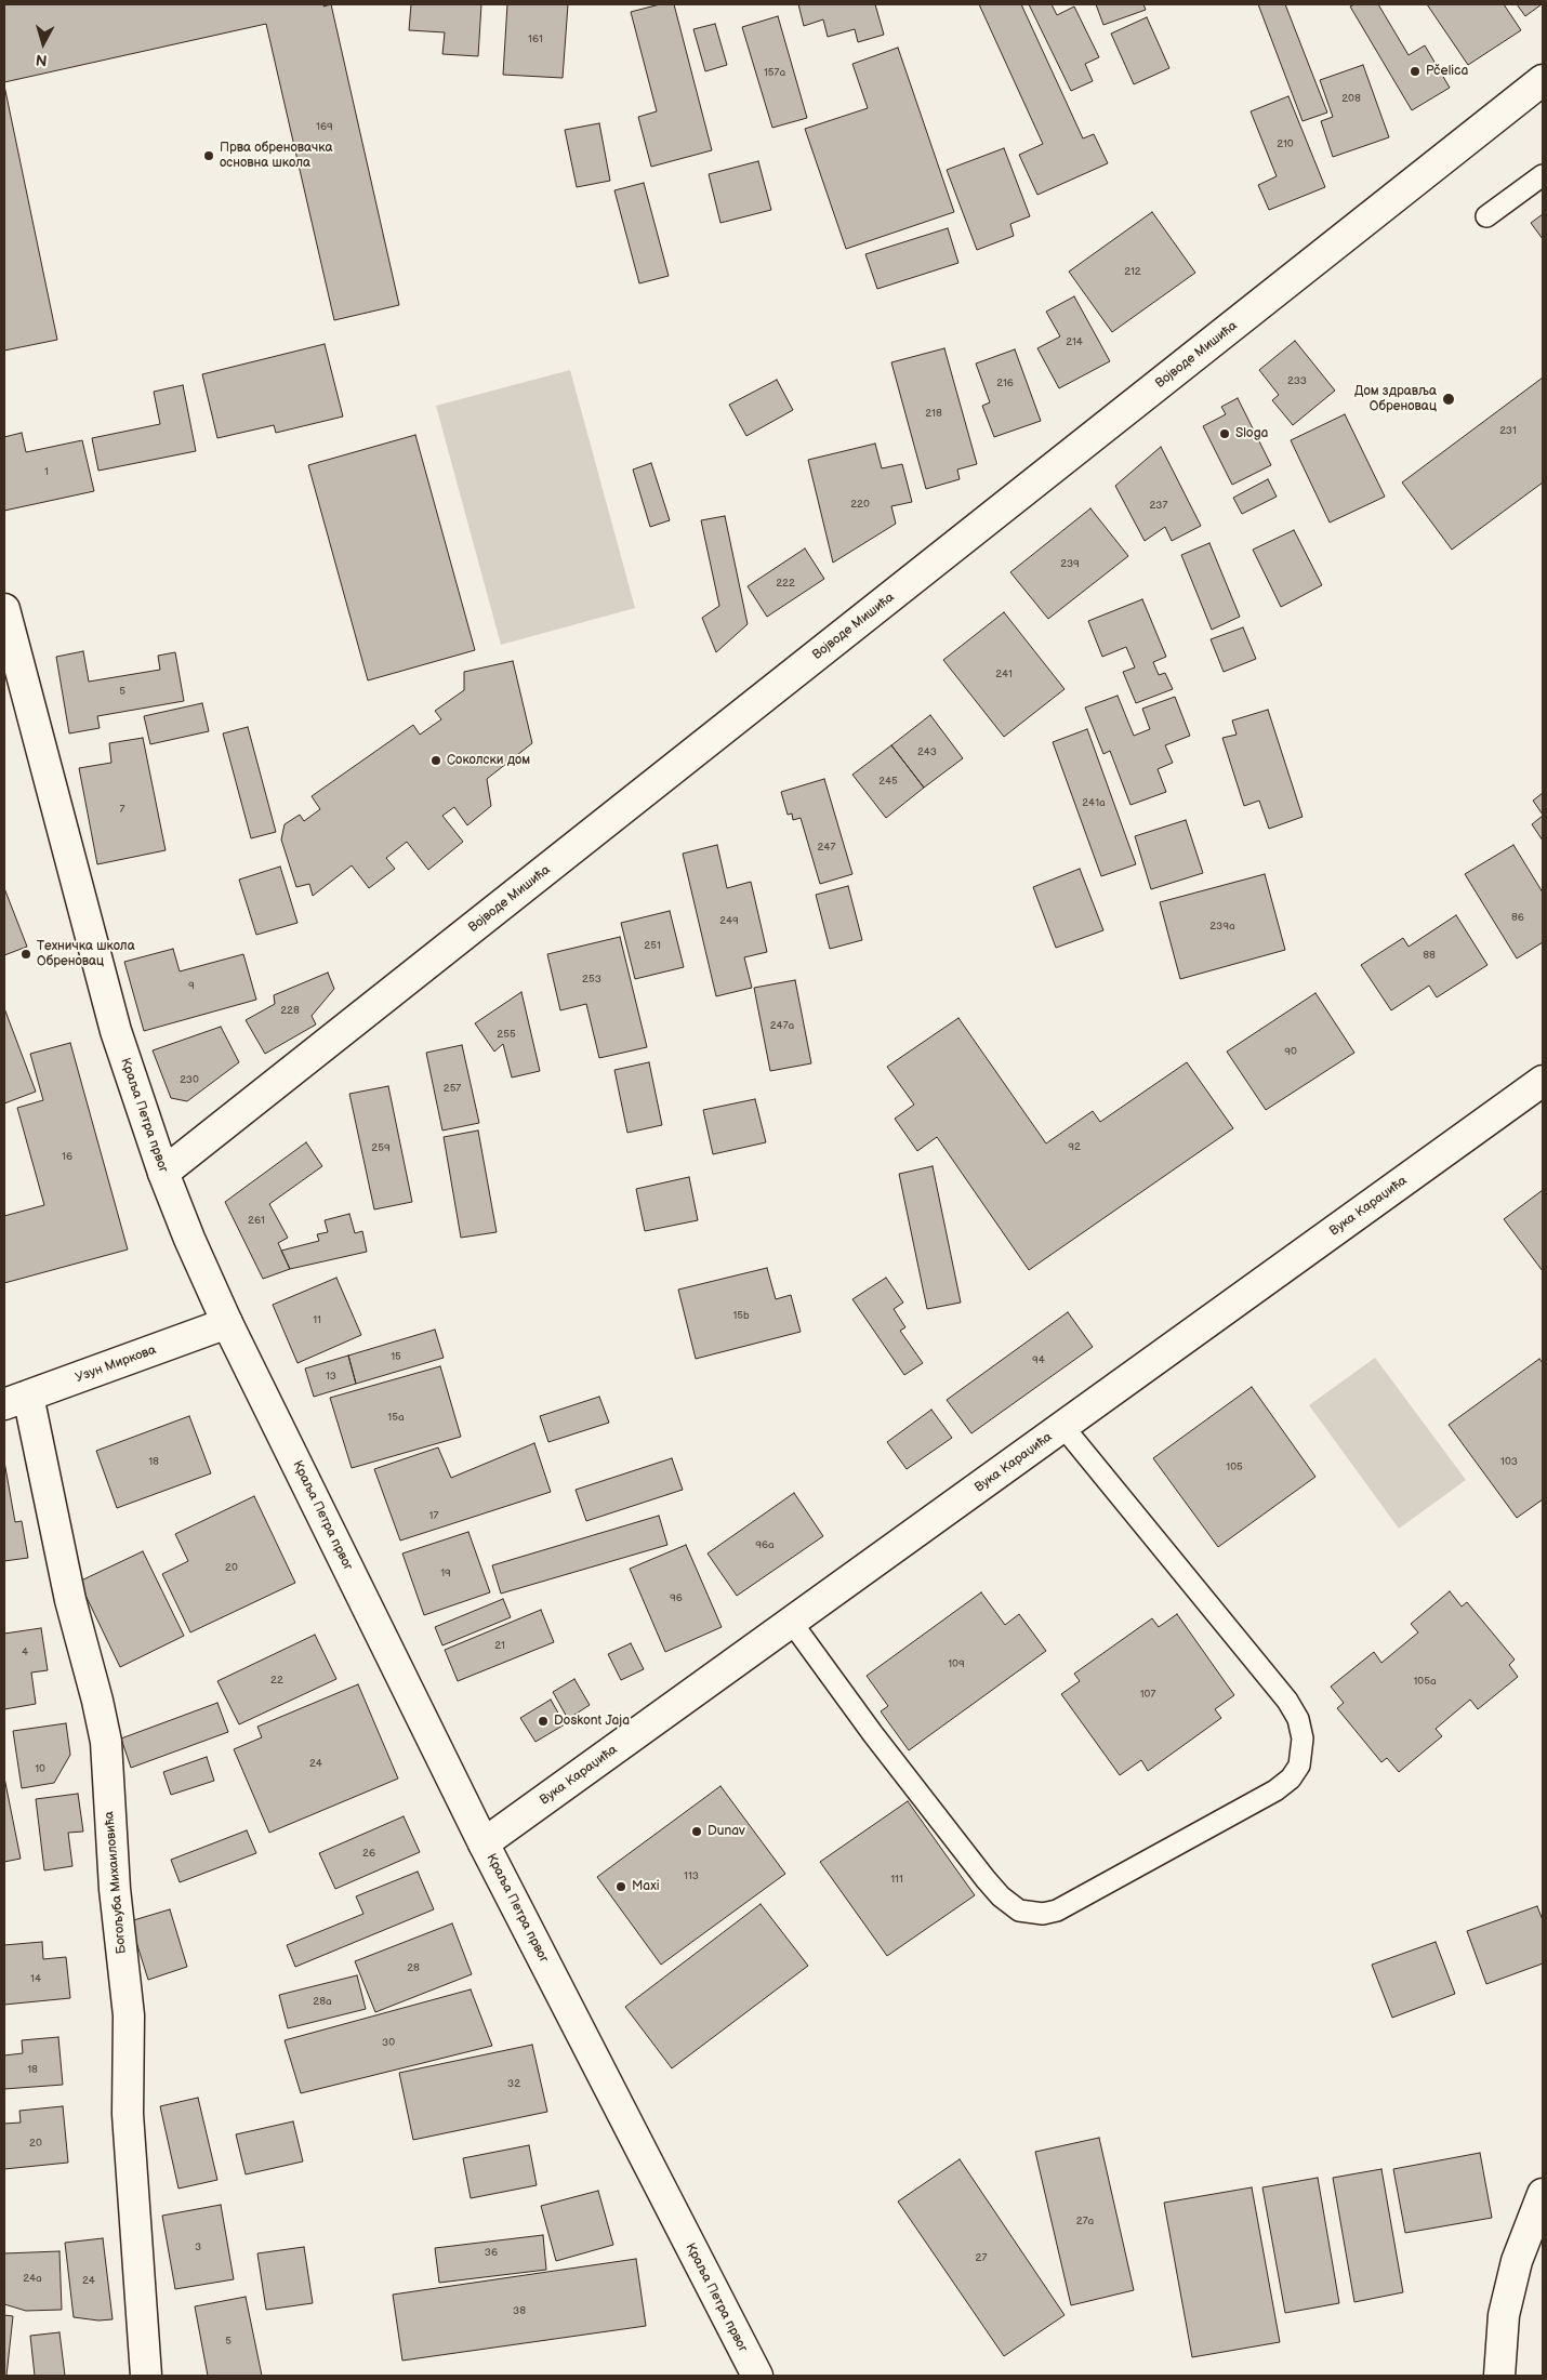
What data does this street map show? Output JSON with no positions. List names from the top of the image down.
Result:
{
  "streets": {
    "street": [
      "Војводе Мишића",
      "Краља Петра првог",
      "Вука Караџића",
      "Узун Миркова",
      "Богољуба Михаиловића"
    ]
  },
  "crossings": [
    ["Војводе Мишића", "Краља Петра првог"],
    ["Краља Петра првог", "Вука Караџића"],
    ["Краља Петра првог", "Узун Миркова"],
    ["Узун Миркова", "Богољуба Михаиловића"]
  ],
  "places": [
    "Pčelica",
    "Прва обреновачка основна школа",
    "Дом здравља Обреновац",
    "Sloga",
    "Соколски дом",
    "Техничка школа Обреновац",
    "Doskont Jaja",
    "Dunav",
    "Maxi"
  ],
  "house_numbers": [
    "161",
    "157a",
    "208",
    "169",
    "210",
    "212",
    "214",
    "233",
    "216",
    "218",
    "231",
    "1",
    "220",
    "237",
    "239",
    "222",
    "241",
    "5",
    "243",
    "245",
    "241a",
    "7",
    "247",
    "86",
    "249",
    "239a",
    "251",
    "88",
    "253",
    "9",
    "228",
    "247a",
    "255",
    "90",
    "230",
    "257",
    "92",
    "259",
    "16",
    "261",
    "15b",
    "11",
    "15",
    "94",
    "13",
    "15a",
    "18",
    "103",
    "105",
    "17",
    "96a",
    "20",
    "19",
    "96",
    "21",
    "4",
    "109",
    "22",
    "105a",
    "107",
    "24",
    "10",
    "26",
    "113",
    "111",
    "28",
    "14",
    "28a",
    "30",
    "18",
    "32",
    "20",
    "27a",
    "3",
    "36",
    "27",
    "24a",
    "24",
    "38",
    "5"
  ],
  "north": "bottom"
}
